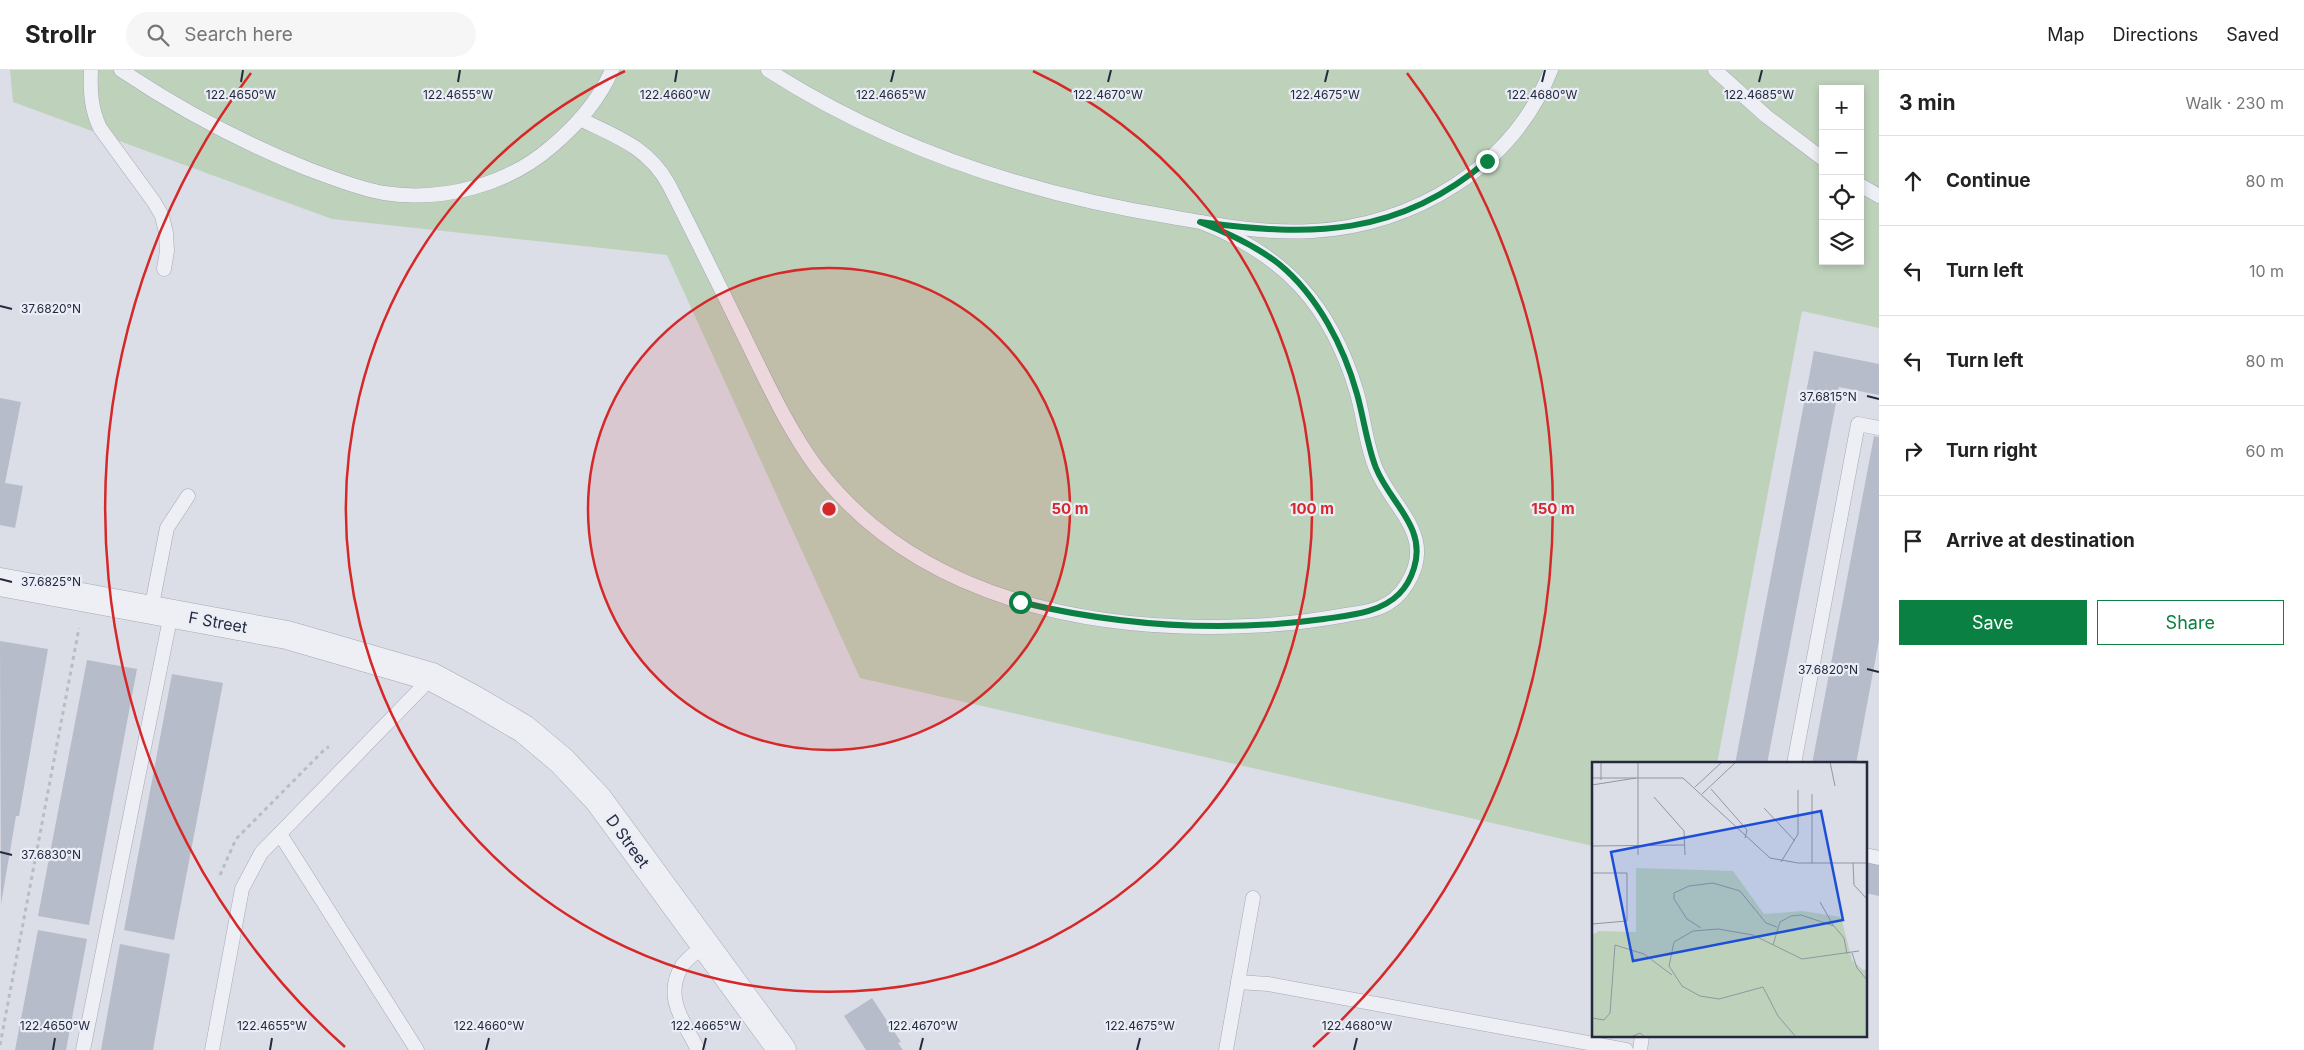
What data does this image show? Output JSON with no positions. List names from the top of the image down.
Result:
{
  "streets": {
    "street": ["F Street", "D Street"]
  },
  "crossings": [
    ["F Street", "D Street"]
  ],
  "page": {
    "header": "Strollr",
    "search": "Search here",
    "nav": ["Map", "Directions", "Saved"],
    "heading": ["3 min", "Walk · 230 m"],
    "map_buttons": ["+", "−"],
    "list": [
      ["Continue", "80 m"],
      ["Turn left", "10 m"],
      ["Turn left", "80 m"],
      ["Turn right", "60 m"],
      "Arrive at destination"
    ],
    "buttons": ["Save", "Share"]
  },
  "coordinates": [
    "122.4650°W",
    "122.4655°W",
    "122.4660°W",
    "122.4665°W",
    "122.4670°W",
    "122.4675°W",
    "122.4680°W",
    "122.4685°W",
    "37.6820°N",
    "37.6815°N",
    "37.6825°N",
    "37.6830°N"
  ],
  "rings": ["50 m", "100 m", "150 m"]
}
